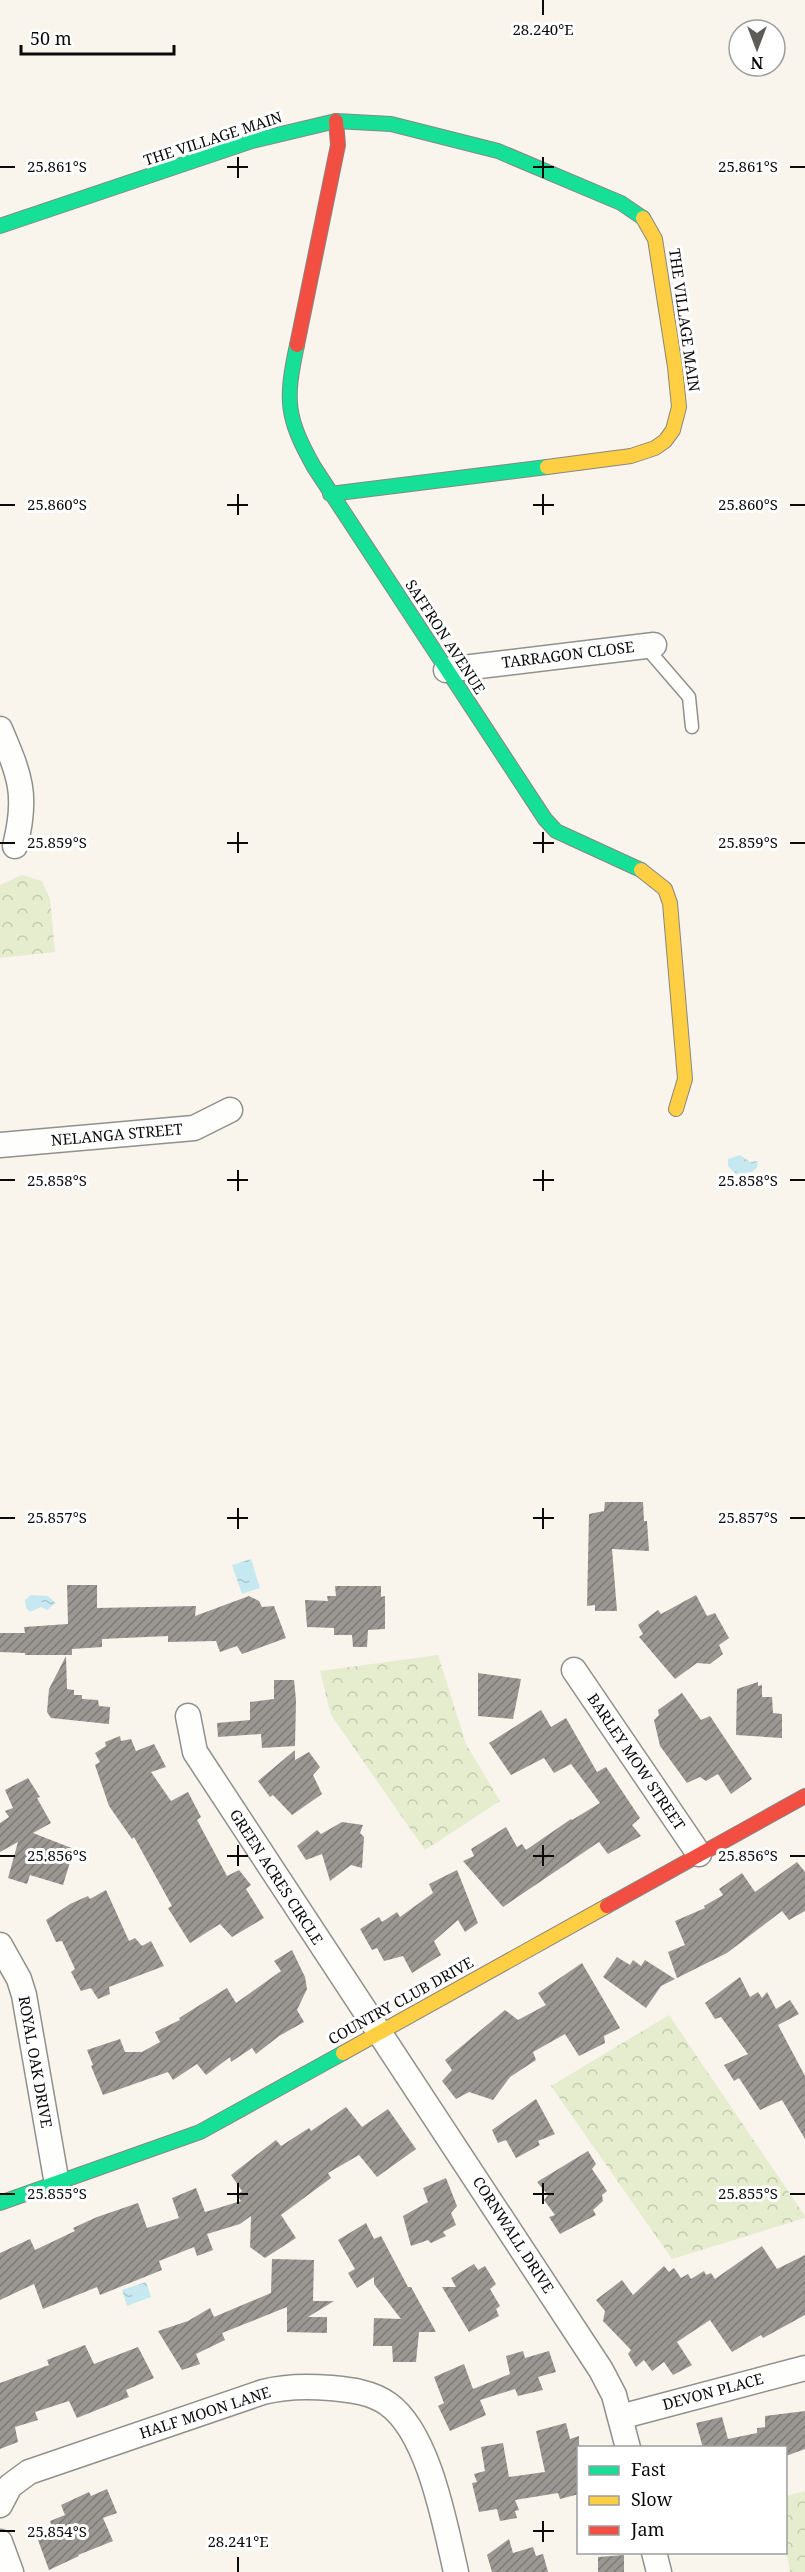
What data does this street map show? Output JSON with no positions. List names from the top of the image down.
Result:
{
  "streets": {
    "street": [
      "THE VILLAGE MAIN",
      "SAFFRON AVENUE",
      "TARRAGON CLOSE",
      "NELANGA STREET",
      "BARLEY MOW STREET",
      "GREEN ACRES CIRCLE",
      "COUNTRY CLUB DRIVE",
      "ROYAL OAK DRIVE",
      "CORNWALL DRIVE",
      "DEVON PLACE",
      "HALF MOON LANE"
    ]
  },
  "crossings": [
    ["THE VILLAGE MAIN", "SAFFRON AVENUE"],
    ["SAFFRON AVENUE", "TARRAGON CLOSE"],
    ["BARLEY MOW STREET", "COUNTRY CLUB DRIVE"],
    ["GREEN ACRES CIRCLE", "COUNTRY CLUB DRIVE"],
    ["GREEN ACRES CIRCLE", "CORNWALL DRIVE"],
    ["COUNTRY CLUB DRIVE", "ROYAL OAK DRIVE"],
    ["COUNTRY CLUB DRIVE", "CORNWALL DRIVE"],
    ["CORNWALL DRIVE", "DEVON PLACE"]
  ],
  "legend": ["Fast", "Slow", "Jam"],
  "scale_bar": "50 m",
  "north": "bottom",
  "coordinates": [
    "28.240°E",
    "25.861°S",
    "25.860°S",
    "25.859°S",
    "25.858°S",
    "25.857°S",
    "25.856°S",
    "25.855°S",
    "25.854°S",
    "28.241°E"
  ]
}
